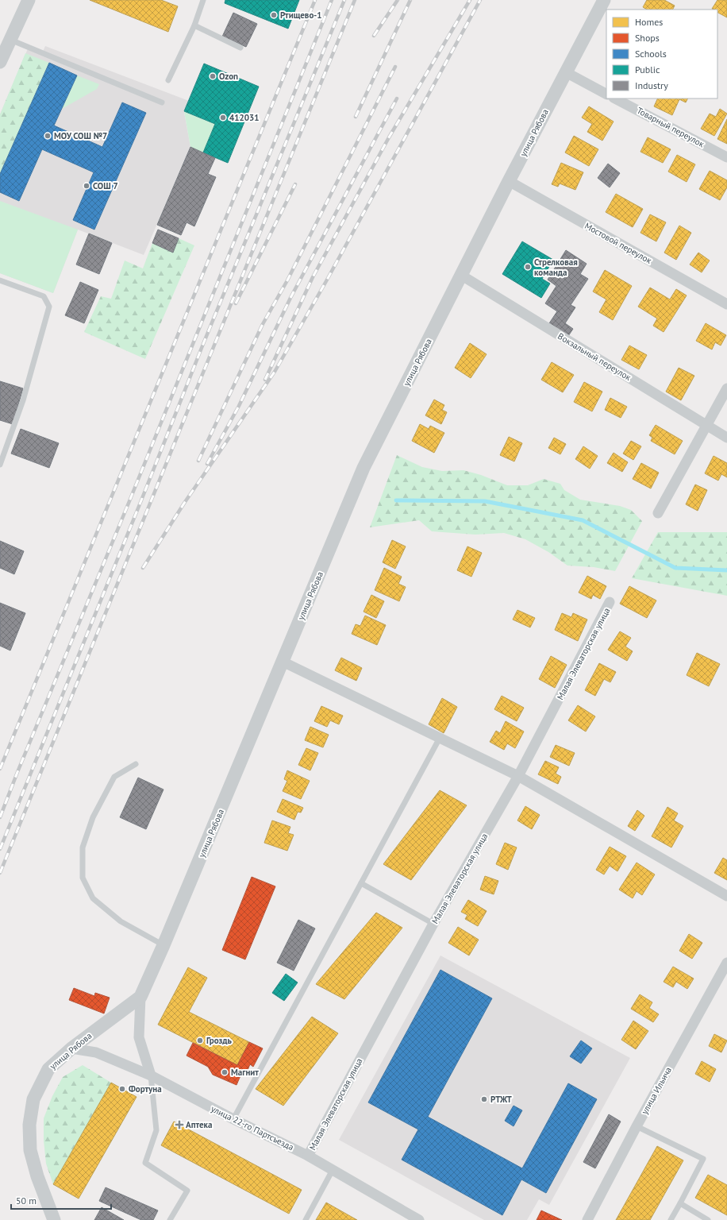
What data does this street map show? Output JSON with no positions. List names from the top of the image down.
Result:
{
  "streets": {
    "street": [
      "Товарный переулок",
      "улица Рябова",
      "Мостовой переулок",
      "Вокзальный переулок",
      "Малая Элеваторская улица",
      "улица Ильича",
      "улица 22-го Партсъезда"
    ]
  },
  "crossings": [
    ["улица Рябова", "Мостовой переулок"],
    ["улица Рябова", "Вокзальный переулок"],
    ["улица Рябова", "улица 22-го Партсъезда"],
    ["Малая Элеваторская улица", "улица 22-го Партсъезда"]
  ],
  "places": {
    "other": [
      "Ртищево-1",
      "Ozon",
      "412031",
      "МОУ СОШ №7",
      "СОШ 7",
      "Стрелковая команда",
      "Гроздь",
      "Магнит",
      "Фортуна",
      "РТЖТ"
    ],
    "health": ["Аптека"]
  },
  "legend": [
    "Homes",
    "Shops",
    "Schools",
    "Public",
    "Industry"
  ],
  "scale_bar": "50 m"
}
